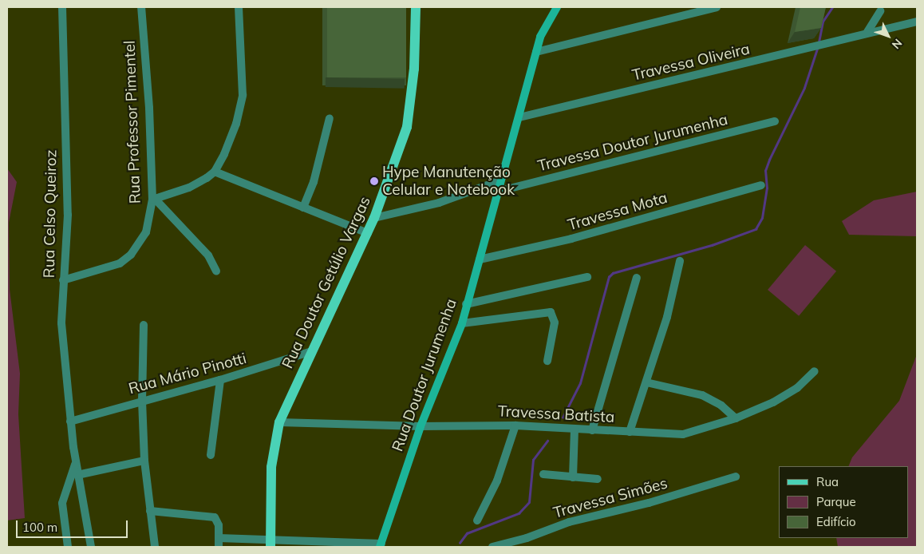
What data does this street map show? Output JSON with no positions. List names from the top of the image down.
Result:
{
  "streets": {
    "main road": ["Rua Doutor Getúlio Vargas", "Rua Doutor Jurumenha"],
    "street": [
      "Travessa Oliveira",
      "Rua Professor Pimentel",
      "Travessa Doutor Jurumenha",
      "Travessa Mota",
      "Rua Celso Queiroz",
      "Rua Mário Pinotti",
      "Travessa Batista",
      "Travessa Simões"
    ]
  },
  "crossings": [
    ["Travessa Oliveira", "Rua Doutor Jurumenha"],
    ["Rua Professor Pimentel", "Rua Celso Queiroz"],
    ["Travessa Doutor Jurumenha", "Rua Doutor Jurumenha"],
    ["Travessa Mota", "Rua Doutor Jurumenha"],
    ["Rua Celso Queiroz", "Rua Mário Pinotti"],
    ["Rua Doutor Getúlio Vargas", "Rua Mário Pinotti"],
    ["Rua Doutor Getúlio Vargas", "Travessa Batista"],
    ["Rua Doutor Jurumenha", "Travessa Batista"]
  ],
  "places": ["Hype Manutenção Celular e Notebook"],
  "legend": ["Rua", "Parque", "Edifício"],
  "scale_bar": "100 m",
  "north": "bottom right"
}
